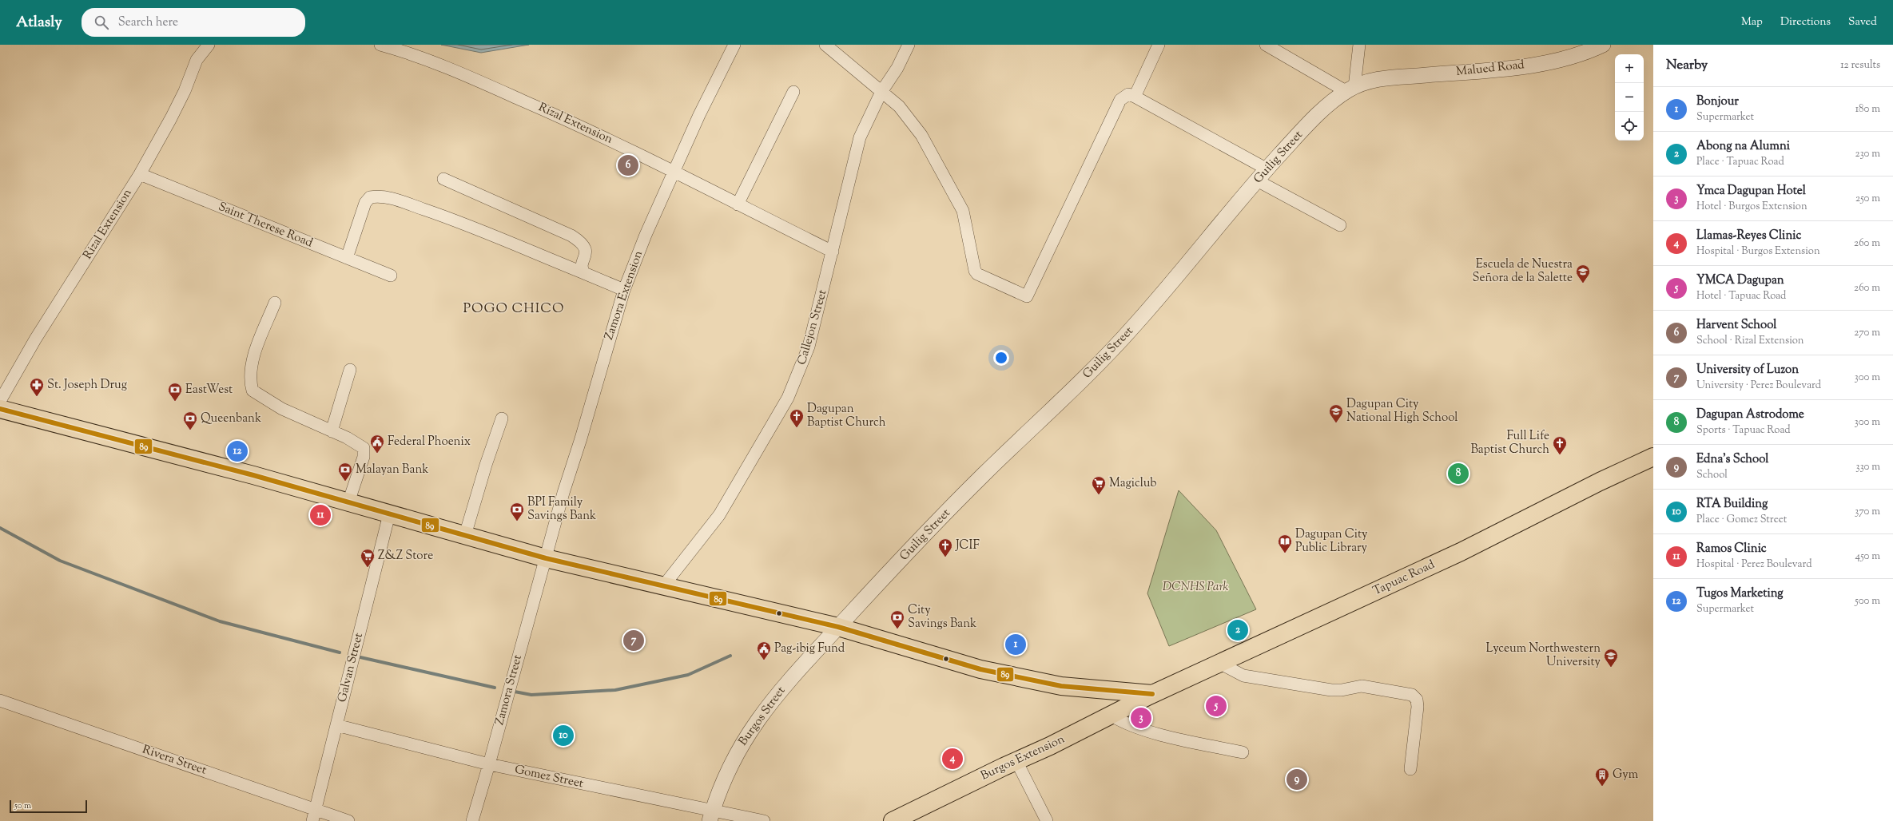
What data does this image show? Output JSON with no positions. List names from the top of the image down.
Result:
{
  "streets": {
    "main road": ["Tapuac Road", "Burgos Extension"],
    "street": [
      "Malued Road",
      "Rizal Extension",
      "Guilig Street",
      "Saint Therese Road",
      "Zamora Extension",
      "Callejon Street",
      "Galvan Street",
      "Zamora Street",
      "Burgos Street",
      "Rivera Street",
      "Gomez Street"
    ]
  },
  "crossings": [
    ["Malued Road", "Guilig Street"],
    ["Rizal Extension", "Saint Therese Road"],
    ["Rizal Extension", "Zamora Extension"],
    ["Rizal Extension", "Callejon Street"],
    ["Guilig Street", "Burgos Street"],
    ["Zamora Extension", "Zamora Street"],
    ["Tapuac Road", "Burgos Extension"],
    ["Galvan Street", "Rivera Street"],
    ["Galvan Street", "Gomez Street"],
    ["Zamora Street", "Gomez Street"],
    ["Burgos Street", "Gomez Street"]
  ],
  "districts": ["POGO CHICO"],
  "parks": ["DCNHS Park"],
  "places": {
    "school or university": ["Escuela de Nuestra Señora de la Salette", "Dagupan City National High School", "Lyceum Northwestern University"],
    "pharmacy": ["St. Joseph Drug"],
    "bank": [
      "EastWest",
      "Queenbank",
      "Malayan Bank",
      "BPI Family Savings Bank",
      "City Savings Bank"
    ],
    "church": ["Dagupan Baptist Church", "Full Life Baptist Church", "JCIF"],
    "public building": ["Federal Phoenix", "Pag-ibig Fund"],
    "supermarket": ["Magiclub", "Z&Z Store"],
    "library": ["Dagupan City Public Library"],
    "building": ["Gym"]
  },
  "lines": ["transit line 89"],
  "scale_bar": "50 m",
  "page": {
    "header": "Atlasly",
    "search": "Search here",
    "nav": ["Map", "Directions", "Saved"],
    "heading": ["Nearby", "12 results"],
    "map_buttons": ["+", "−"],
    "list": [
      {
        "mark": "1",
        "name": "Bonjour",
        "note": "Supermarket",
        "value": "180 m"
      },
      {
        "mark": "2",
        "name": "Abong na Alumni",
        "note": "Place · Tapuac Road",
        "value": "230 m"
      },
      {
        "mark": "3",
        "name": "Ymca Dagupan Hotel",
        "note": "Hotel · Burgos Extension",
        "value": "250 m"
      },
      {
        "mark": "4",
        "name": "Llamas-Reyes Clinic",
        "note": "Hospital · Burgos Extension",
        "value": "260 m"
      },
      {
        "mark": "5",
        "name": "YMCA Dagupan",
        "note": "Hotel · Tapuac Road",
        "value": "260 m"
      },
      {
        "mark": "6",
        "name": "Harvent School",
        "note": "School · Rizal Extension",
        "value": "270 m"
      },
      {
        "mark": "7",
        "name": "University of Luzon",
        "note": "University · Perez Boulevard",
        "value": "300 m"
      },
      {
        "mark": "8",
        "name": "Dagupan Astrodome",
        "note": "Sports · Tapuac Road",
        "value": "300 m"
      },
      {
        "mark": "9",
        "name": "Edna's School",
        "note": "School",
        "value": "330 m"
      },
      {
        "mark": "10",
        "name": "RTA Building",
        "note": "Place · Gomez Street",
        "value": "370 m"
      },
      {
        "mark": "11",
        "name": "Ramos Clinic",
        "note": "Hospital · Perez Boulevard",
        "value": "450 m"
      },
      {
        "mark": "12",
        "name": "Tugos Marketing",
        "note": "Supermarket",
        "value": "500 m"
      }
    ],
    "pins": [
      "6",
      "12",
      "8",
      "11",
      "2",
      "7",
      "1",
      "5",
      "3",
      "10",
      "4",
      "9"
    ],
    "scale": "50 m"
  }
}
